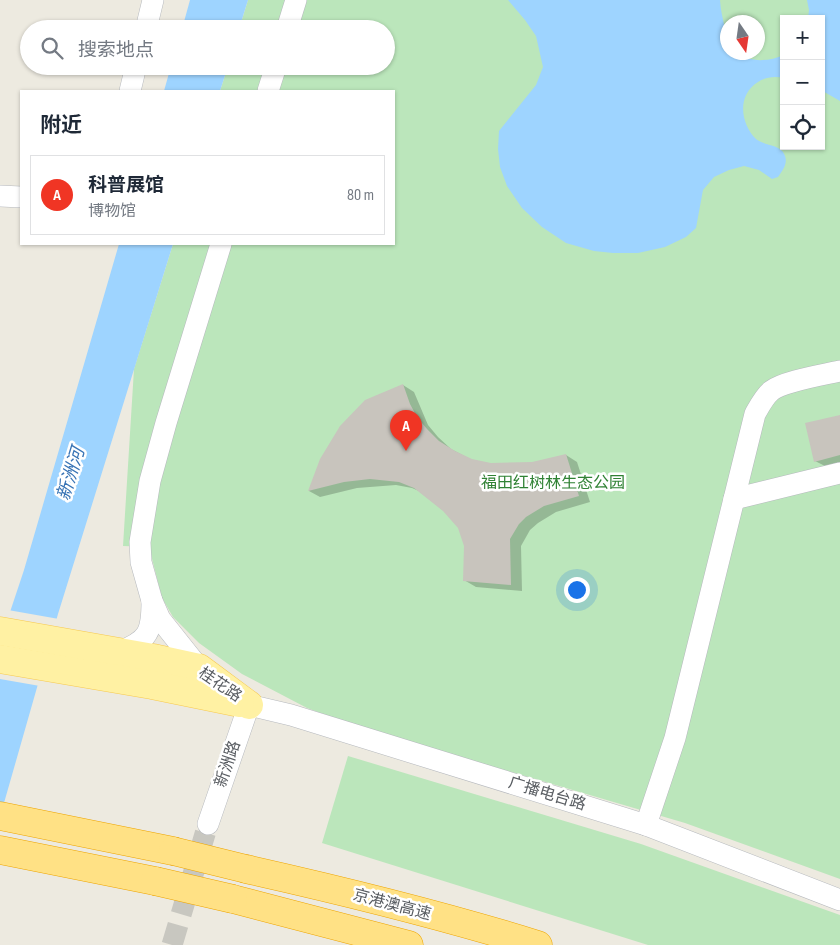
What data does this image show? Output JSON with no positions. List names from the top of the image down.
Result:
{
  "streets": {
    "highway": ["京港澳高速"],
    "main road": ["桂花路"],
    "street": ["新洲路", "广播电台路"]
  },
  "crossings": [
    ["桂花路", "新洲路"],
    ["桂花路", "广播电台路"],
    ["新洲路", "广播电台路"]
  ],
  "water": ["新洲河"],
  "parks": ["福田红树林生态公园"],
  "north": "bottom",
  "page": {
    "map_buttons": ["+", "−"],
    "search": "搜索地点",
    "heading": "附近",
    "list": [
      {
        "mark": "A",
        "name": "科普展馆",
        "note": "博物馆",
        "value": "80 m"
      }
    ],
    "pins": "A"
  }
}
